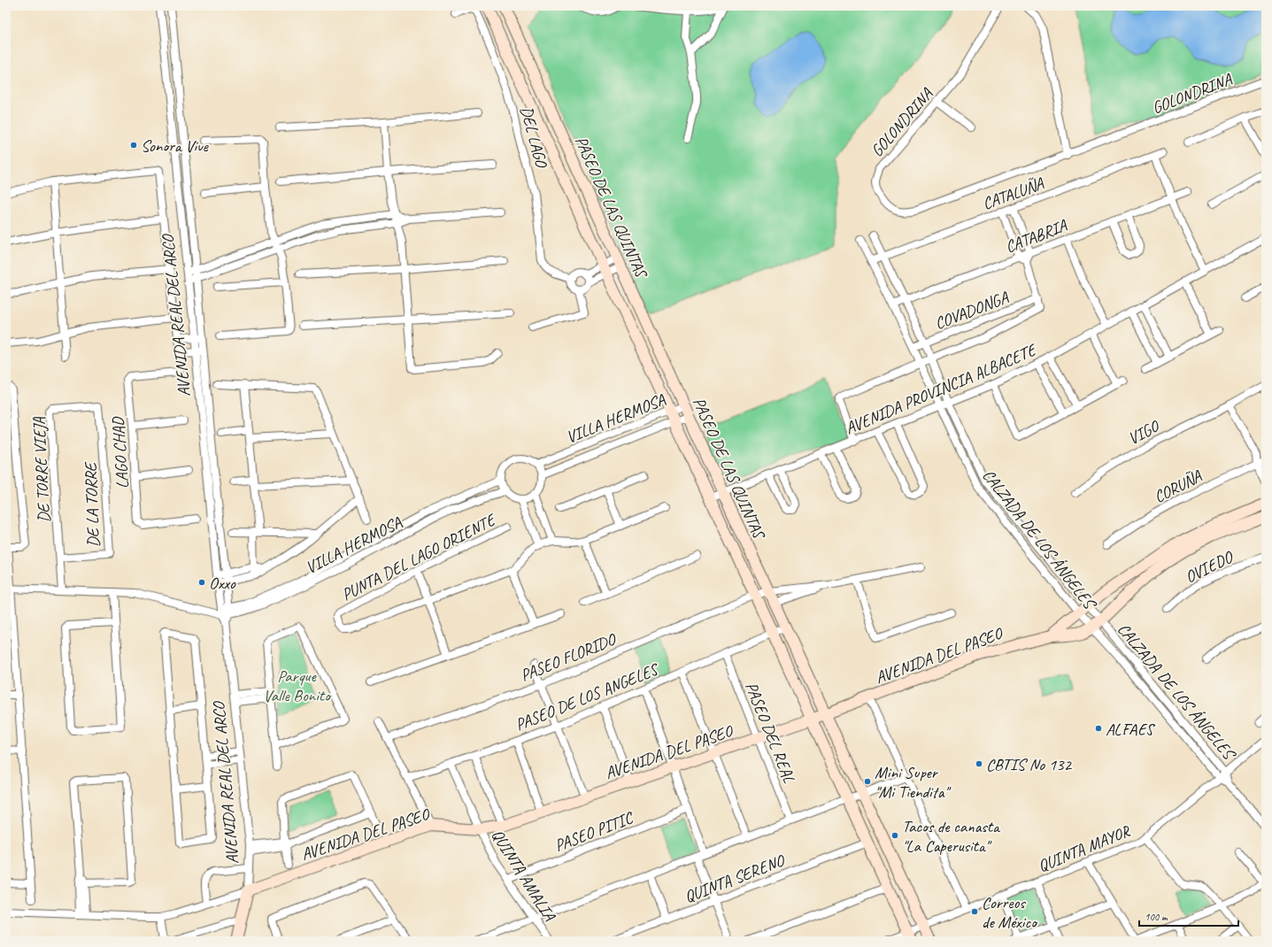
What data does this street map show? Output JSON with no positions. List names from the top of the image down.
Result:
{
  "streets": {
    "main road": ["PASEO DE LAS QUINTAS", "AVENIDA REAL DEL ARCO", "AVENIDA DEL PASEO"],
    "street": [
      "GOLONDRINA",
      "DEL LAGO",
      "CATALUÑA",
      "CATABRIA",
      "COVADONGA",
      "AVENIDA PROVINCIA ALBACETE",
      "VILLA HERMOSA",
      "VIGO",
      "LAGO CHAD",
      "DE TORRE VIEJA",
      "CORUÑA",
      "DE LA TORRE",
      "CALZADA DE LOS ÁNGELES",
      "PUNTA DEL LAGO ORIENTE",
      "OVIEDO",
      "PASEO FLORIDO",
      "PASEO DE LOS ANGELES",
      "PASEO DEL REAL",
      "PASEO PITIC",
      "QUINTA MAYOR",
      "QUINTA AMALIA",
      "QUINTA SERENO"
    ]
  },
  "crossings": [
    ["CATALUÑA", "CALZADA DE LOS ÁNGELES"],
    ["PASEO DE LAS QUINTAS", "AVENIDA PROVINCIA ALBACETE"],
    ["PASEO DE LAS QUINTAS", "VILLA HERMOSA"],
    ["PASEO DE LAS QUINTAS", "AVENIDA DEL PASEO"],
    ["PASEO DE LAS QUINTAS", "PASEO FLORIDO"],
    ["PASEO DE LAS QUINTAS", "PASEO DE LOS ANGELES"],
    ["PASEO DE LAS QUINTAS", "QUINTA MAYOR"],
    ["PASEO DE LAS QUINTAS", "QUINTA SERENO"],
    ["CATABRIA", "CALZADA DE LOS ÁNGELES"],
    ["COVADONGA", "CALZADA DE LOS ÁNGELES"],
    ["AVENIDA REAL DEL ARCO", "VILLA HERMOSA"],
    ["AVENIDA REAL DEL ARCO", "AVENIDA DEL PASEO"],
    ["AVENIDA PROVINCIA ALBACETE", "CALZADA DE LOS ÁNGELES"],
    ["DE TORRE VIEJA", "DE LA TORRE"],
    ["CALZADA DE LOS ÁNGELES", "AVENIDA DEL PASEO"],
    ["CALZADA DE LOS ÁNGELES", "QUINTA MAYOR"],
    ["AVENIDA DEL PASEO", "PASEO DEL REAL"],
    ["AVENIDA DEL PASEO", "QUINTA AMALIA"],
    ["PASEO DE LOS ANGELES", "PASEO DEL REAL"],
    ["PASEO DE LOS ANGELES", "QUINTA AMALIA"],
    ["PASEO PITIC", "QUINTA AMALIA"]
  ],
  "parks": ["Parque Valle Bonito"],
  "places": [
    "Sonora Vive",
    "Oxxo",
    "ALFAES",
    "CBTIS No 132",
    "Mini Super \"Mi Tiendita\"",
    "Tacos de canasta \"La Caperusita\"",
    "Correos de México"
  ],
  "scale_bar": "100 m"
}
